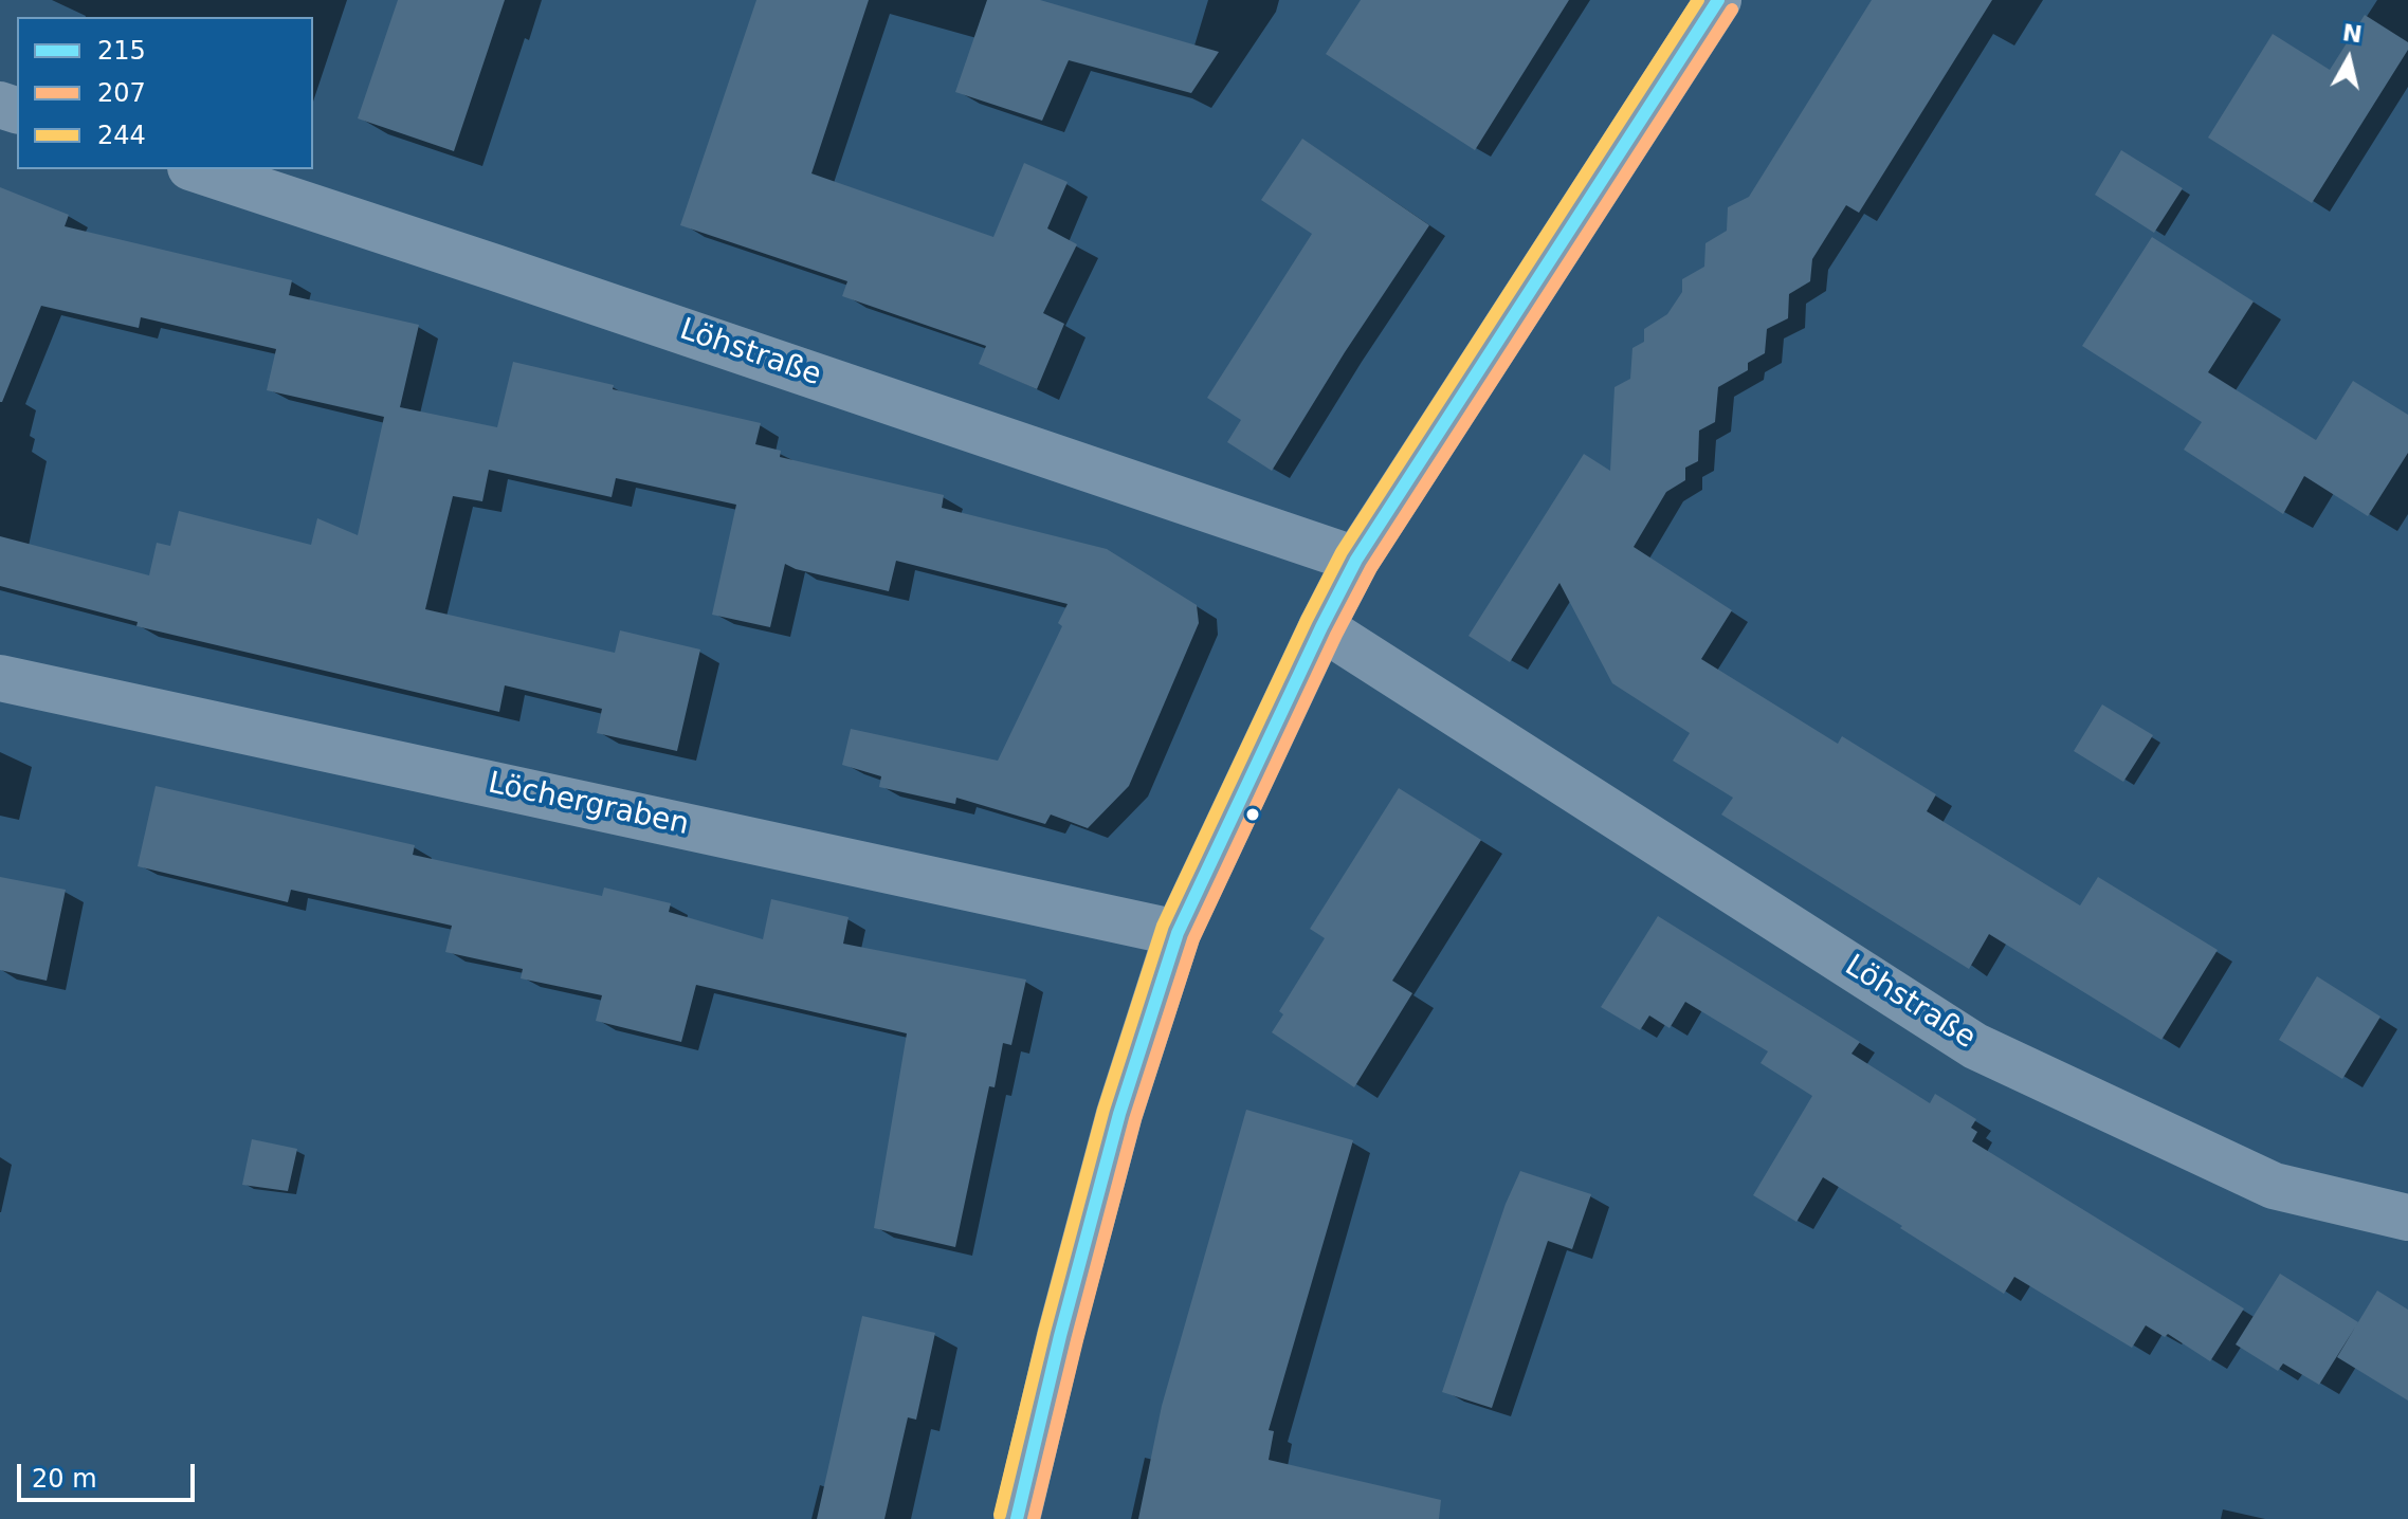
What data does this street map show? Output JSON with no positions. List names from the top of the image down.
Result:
{
  "streets": {
    "street": ["Löhstraße", "Löchergraben"]
  },
  "lines": ["transit line 215", "transit line 244", "transit line 207"],
  "legend": ["215", "207", "244"],
  "scale_bar": "20 m",
  "north": "top"
}
